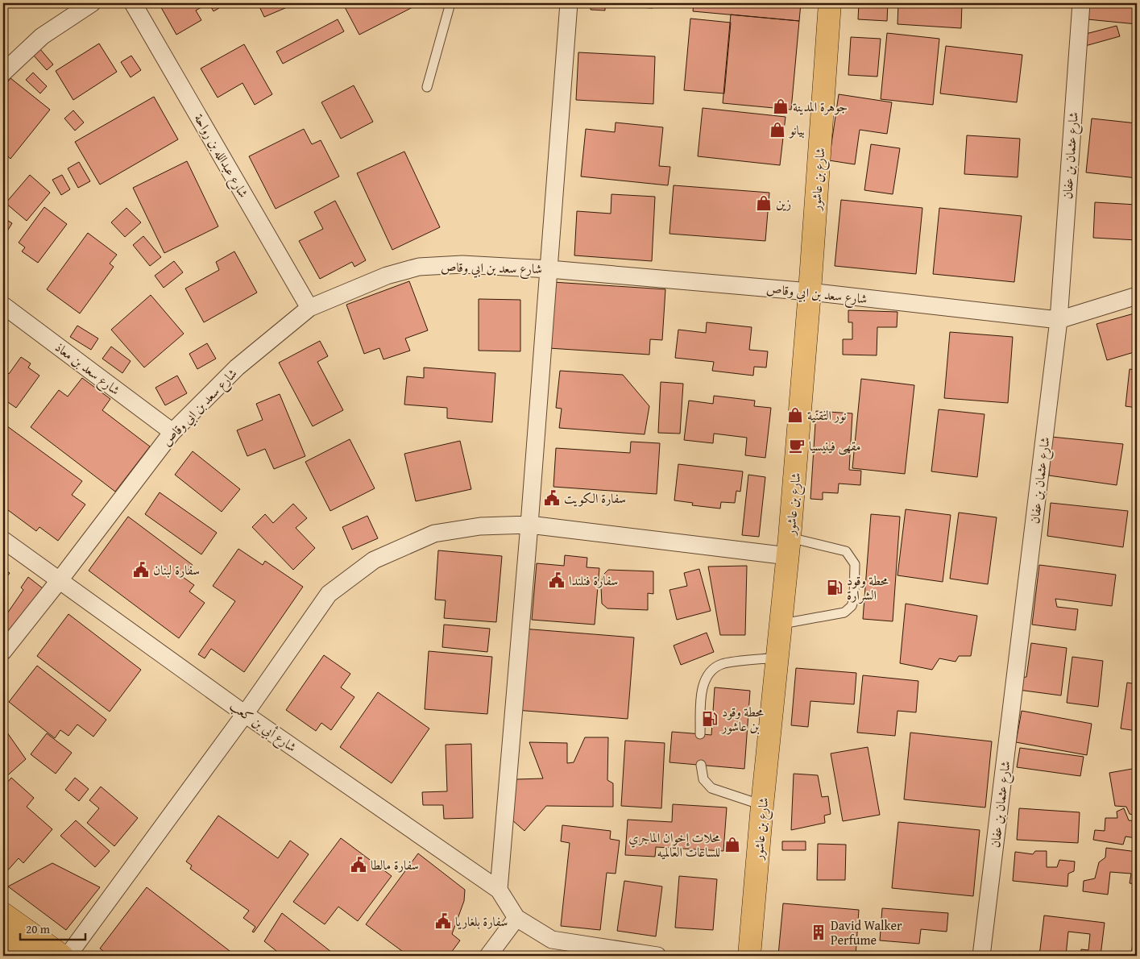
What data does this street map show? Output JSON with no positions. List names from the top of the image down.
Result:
{
  "streets": {
    "main road": ["شارع بن عاشور"],
    "street": [
      "شارع عبدالله بن رواحة",
      "شارع عثمان بن عفان",
      "شارع سعد بن ابي وقاص",
      "شارع سعد بن معاذ",
      "شارع أبي بن كعب"
    ]
  },
  "crossings": [
    ["شارع عبدالله بن رواحة", "شارع سعد بن ابي وقاص"],
    ["شارع عثمان بن عفان", "شارع سعد بن ابي وقاص"],
    ["شارع بن عاشور", "شارع سعد بن ابي وقاص"],
    ["شارع سعد بن ابي وقاص", "شارع سعد بن معاذ"],
    ["شارع سعد بن ابي وقاص", "شارع أبي بن كعب"]
  ],
  "places": {
    "shop": [
      "جوهرة المدينة",
      "بيانو",
      "زين",
      "نور التقنية",
      "محلات إخوان الماجري للساعات العالميه"
    ],
    "cafe": ["مقهى فينيسيا"],
    "public building": [
      "سفارة الكويت",
      "سفارة لبنان",
      "سفارة فنلندا",
      "سفارة مالطا",
      "سفارة بلغاريا"
    ],
    "fuel station": ["محطة وقود الشرارة", "محطة وقود بن عاشور"],
    "building": ["David Walker Perfume"]
  },
  "scale_bar": "20 m"
}
